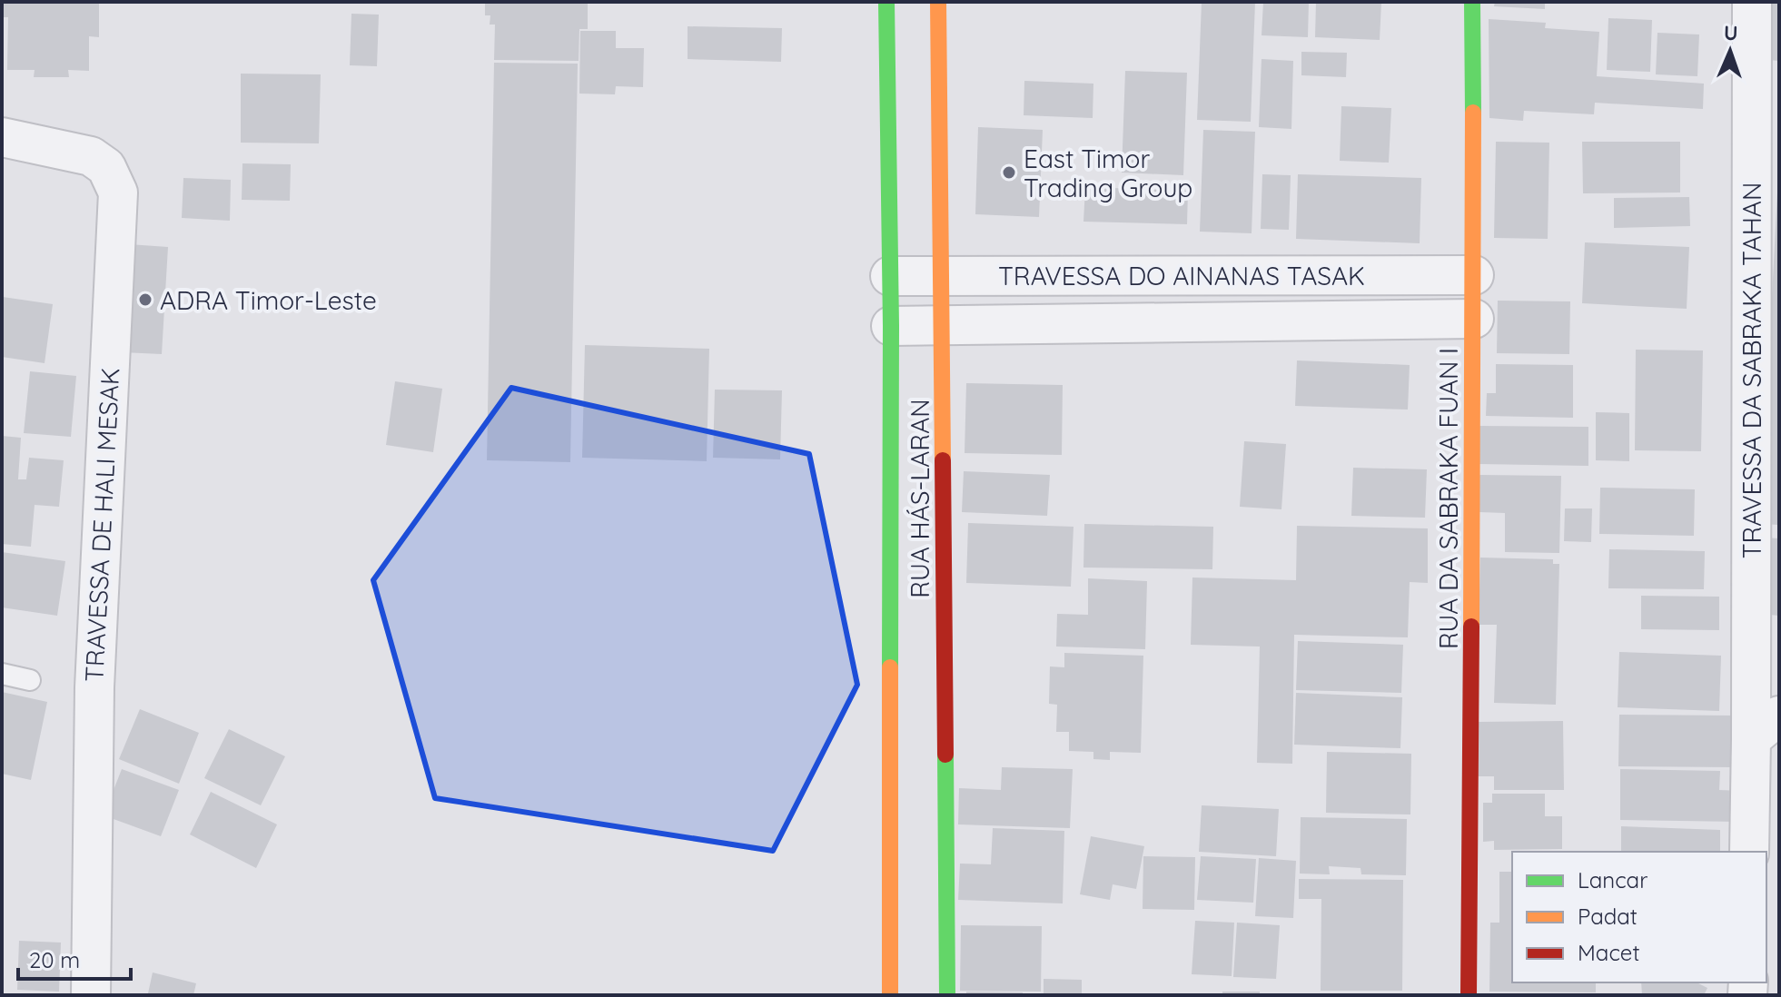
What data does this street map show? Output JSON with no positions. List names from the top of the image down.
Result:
{
  "streets": {
    "main road": ["RUA HÁS-LARAN", "RUA DA SABRAKA FUAN I"],
    "street": ["TRAVESSA DO AINANAS TASAK", "TRAVESSA DA SABRAKA TAHAN", "TRAVESSA DE HALI MESAK"]
  },
  "crossings": [
    ["TRAVESSA DO AINANAS TASAK", "RUA HÁS-LARAN"],
    ["TRAVESSA DO AINANAS TASAK", "RUA DA SABRAKA FUAN I"]
  ],
  "places": ["East Timor Trading Group", "ADRA Timor-Leste"],
  "legend": ["Lancar", "Padat", "Macet"],
  "scale_bar": "20 m",
  "north": "top"
}
